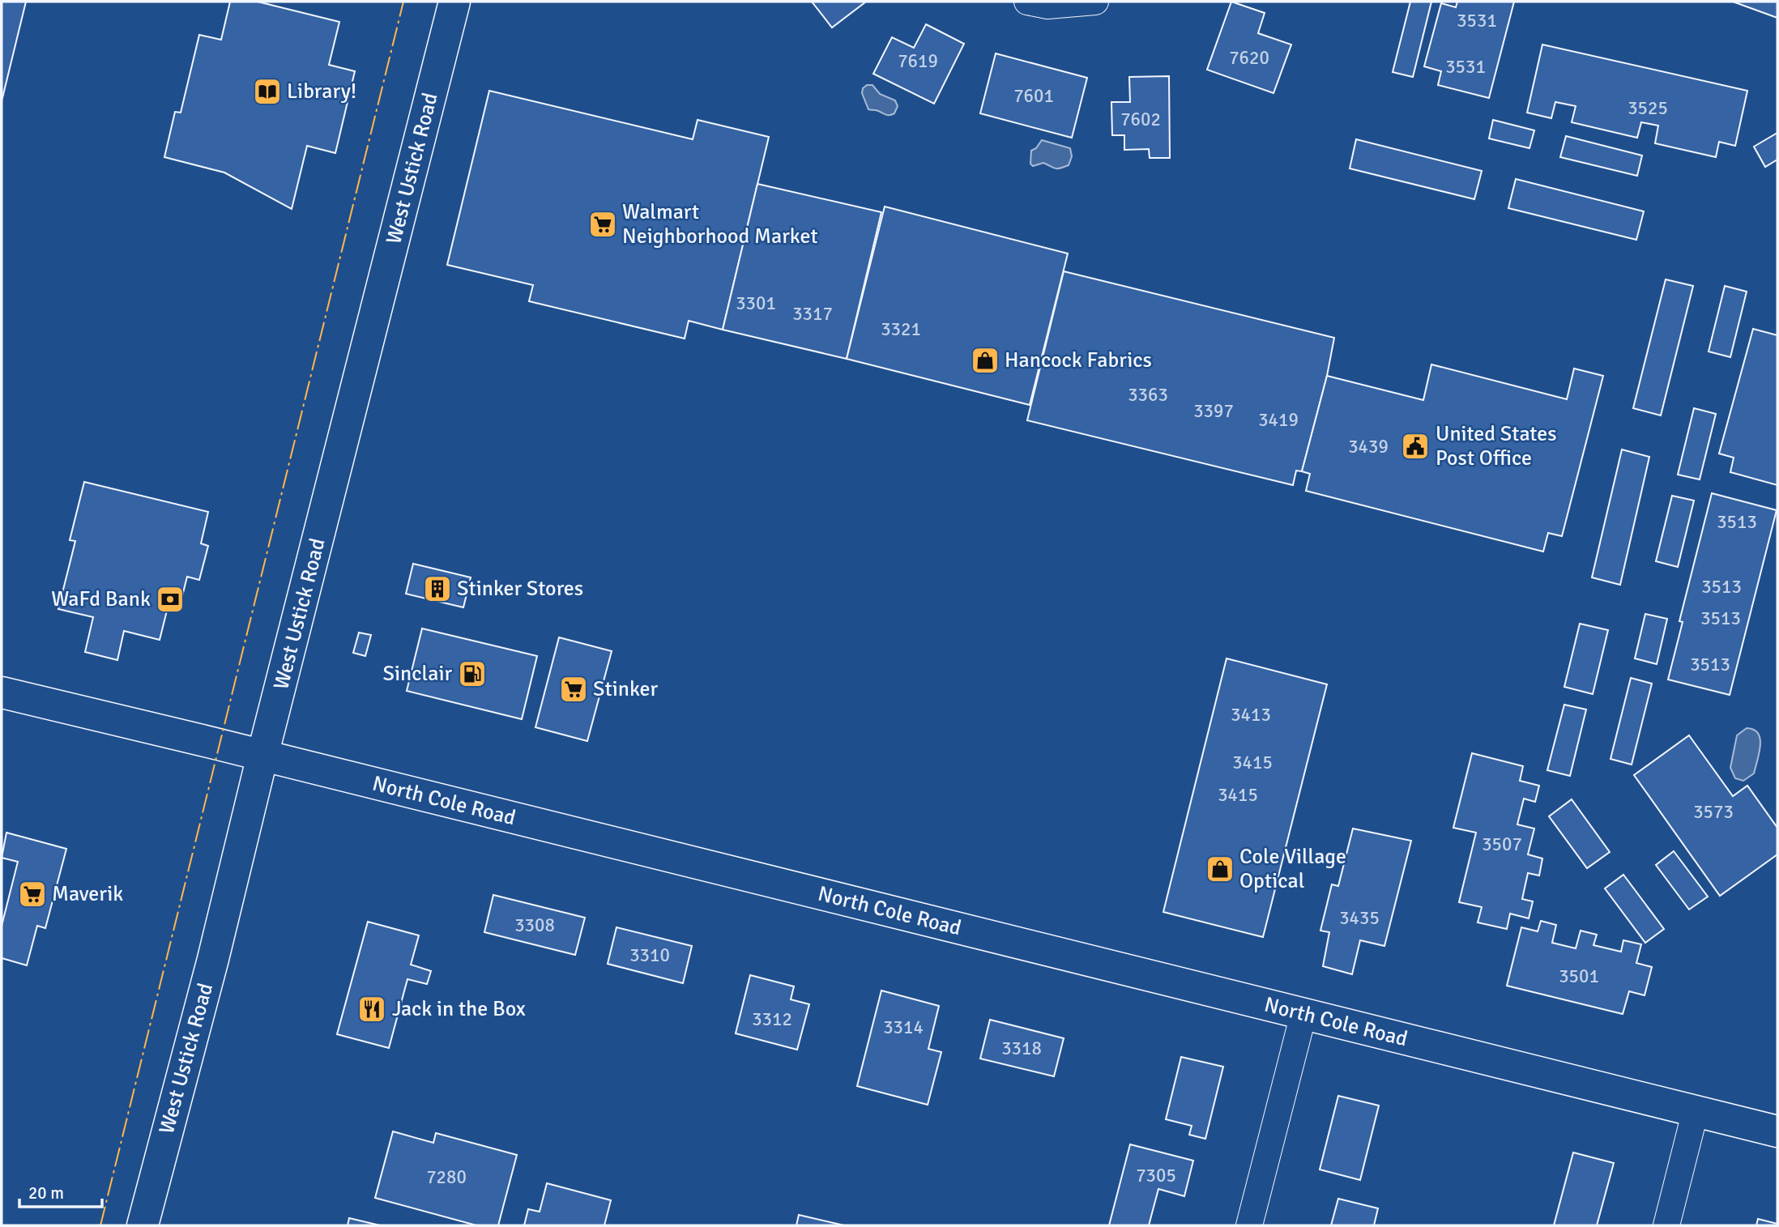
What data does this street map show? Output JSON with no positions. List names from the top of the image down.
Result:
{
  "streets": {
    "main road": ["West Ustick Road", "North Cole Road"]
  },
  "crossings": [
    ["West Ustick Road", "North Cole Road"]
  ],
  "places": {
    "library": ["Library!"],
    "supermarket": ["Walmart Neighborhood Market", "Stinker", "Maverik"],
    "shop": ["Hancock Fabrics", "Cole Village Optical"],
    "public building": ["United States Post Office"],
    "building": ["Stinker Stores"],
    "bank": ["WaFd Bank"],
    "fuel station": ["Sinclair"],
    "restaurant": ["Jack in the Box"]
  },
  "house_numbers": [
    "3531",
    "7620",
    "7619",
    "3531",
    "7601",
    "3525",
    "7602",
    "3301",
    "3317",
    "3321",
    "3363",
    "3397",
    "3419",
    "3439",
    "3513",
    "3513",
    "3513",
    "3513",
    "3413",
    "3415",
    "3415",
    "3573",
    "3507",
    "3435",
    "3308",
    "3310",
    "3501",
    "3312",
    "3314",
    "3318",
    "7305",
    "7280"
  ],
  "scale_bar": "20 m"
}
